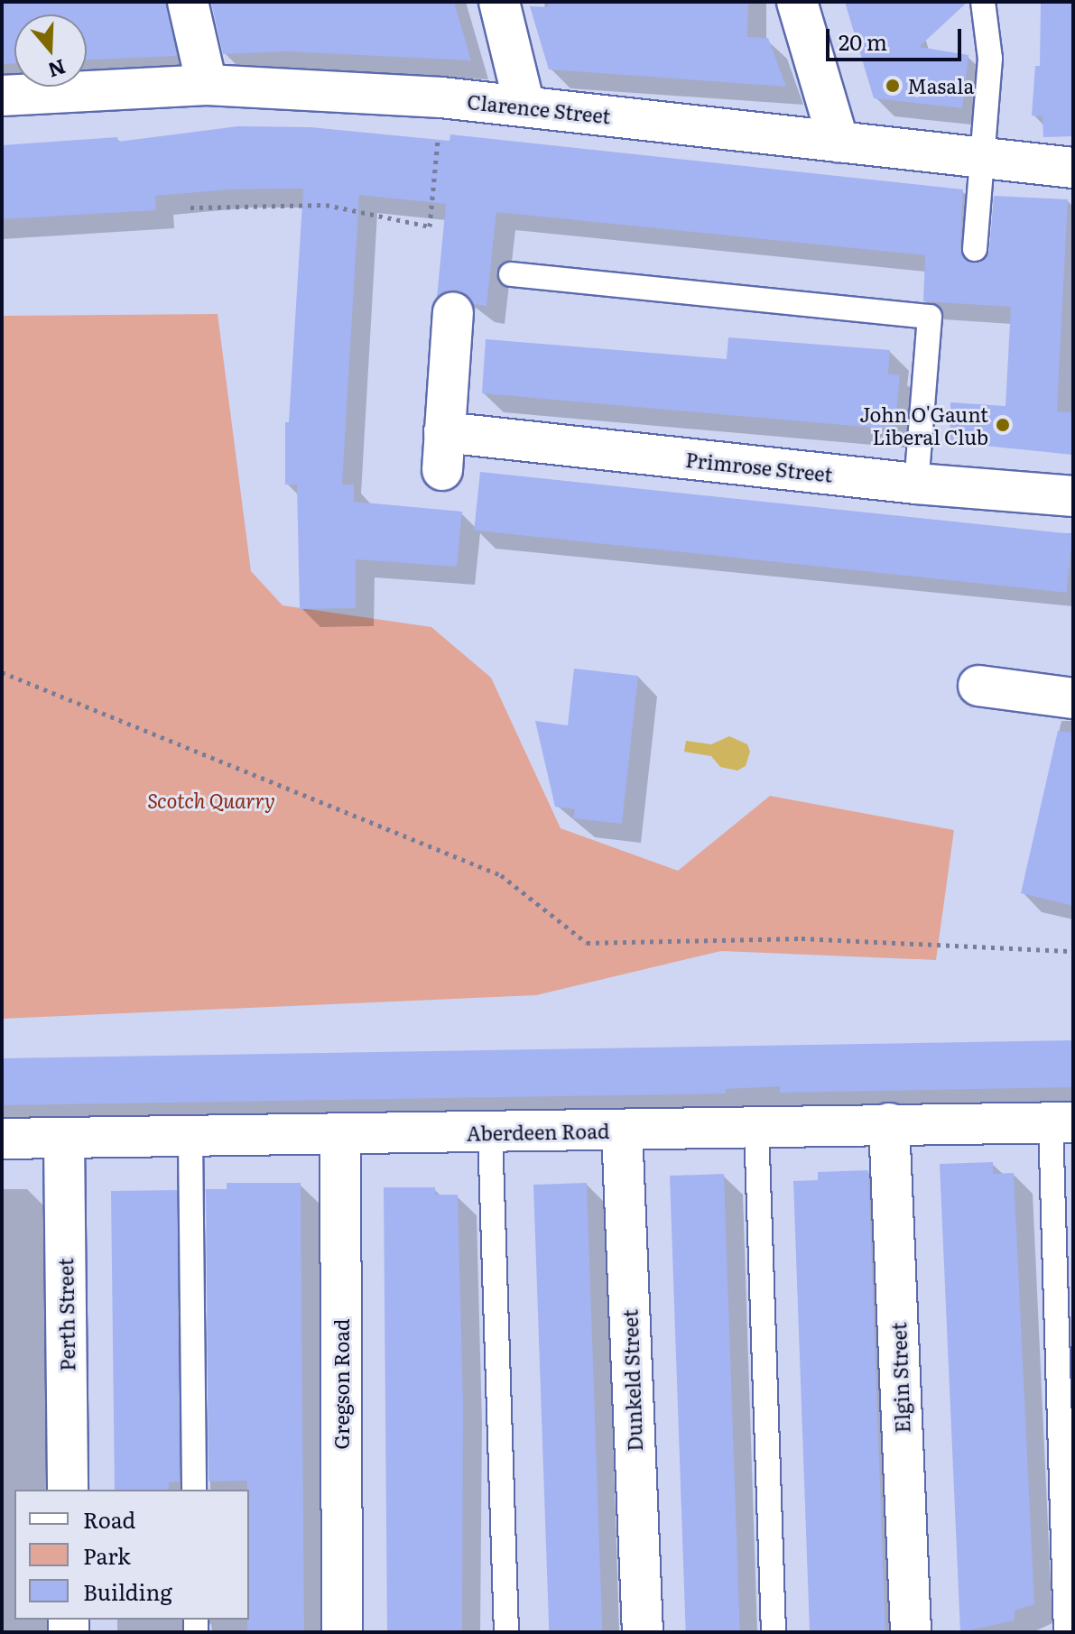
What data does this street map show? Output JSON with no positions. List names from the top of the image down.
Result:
{
  "streets": {
    "street": [
      "Clarence Street",
      "Primrose Street",
      "Aberdeen Road",
      "Perth Street",
      "Elgin Street",
      "Dunkeld Street",
      "Gregson Road"
    ]
  },
  "crossings": [
    ["Aberdeen Road", "Perth Street"],
    ["Aberdeen Road", "Elgin Street"],
    ["Aberdeen Road", "Dunkeld Street"],
    ["Aberdeen Road", "Gregson Road"]
  ],
  "parks": ["Scotch Quarry"],
  "places": ["Masala", "John O'Gaunt Liberal Club"],
  "legend": ["Road", "Park", "Building"],
  "scale_bar": "20 m",
  "north": "bottom"
}
